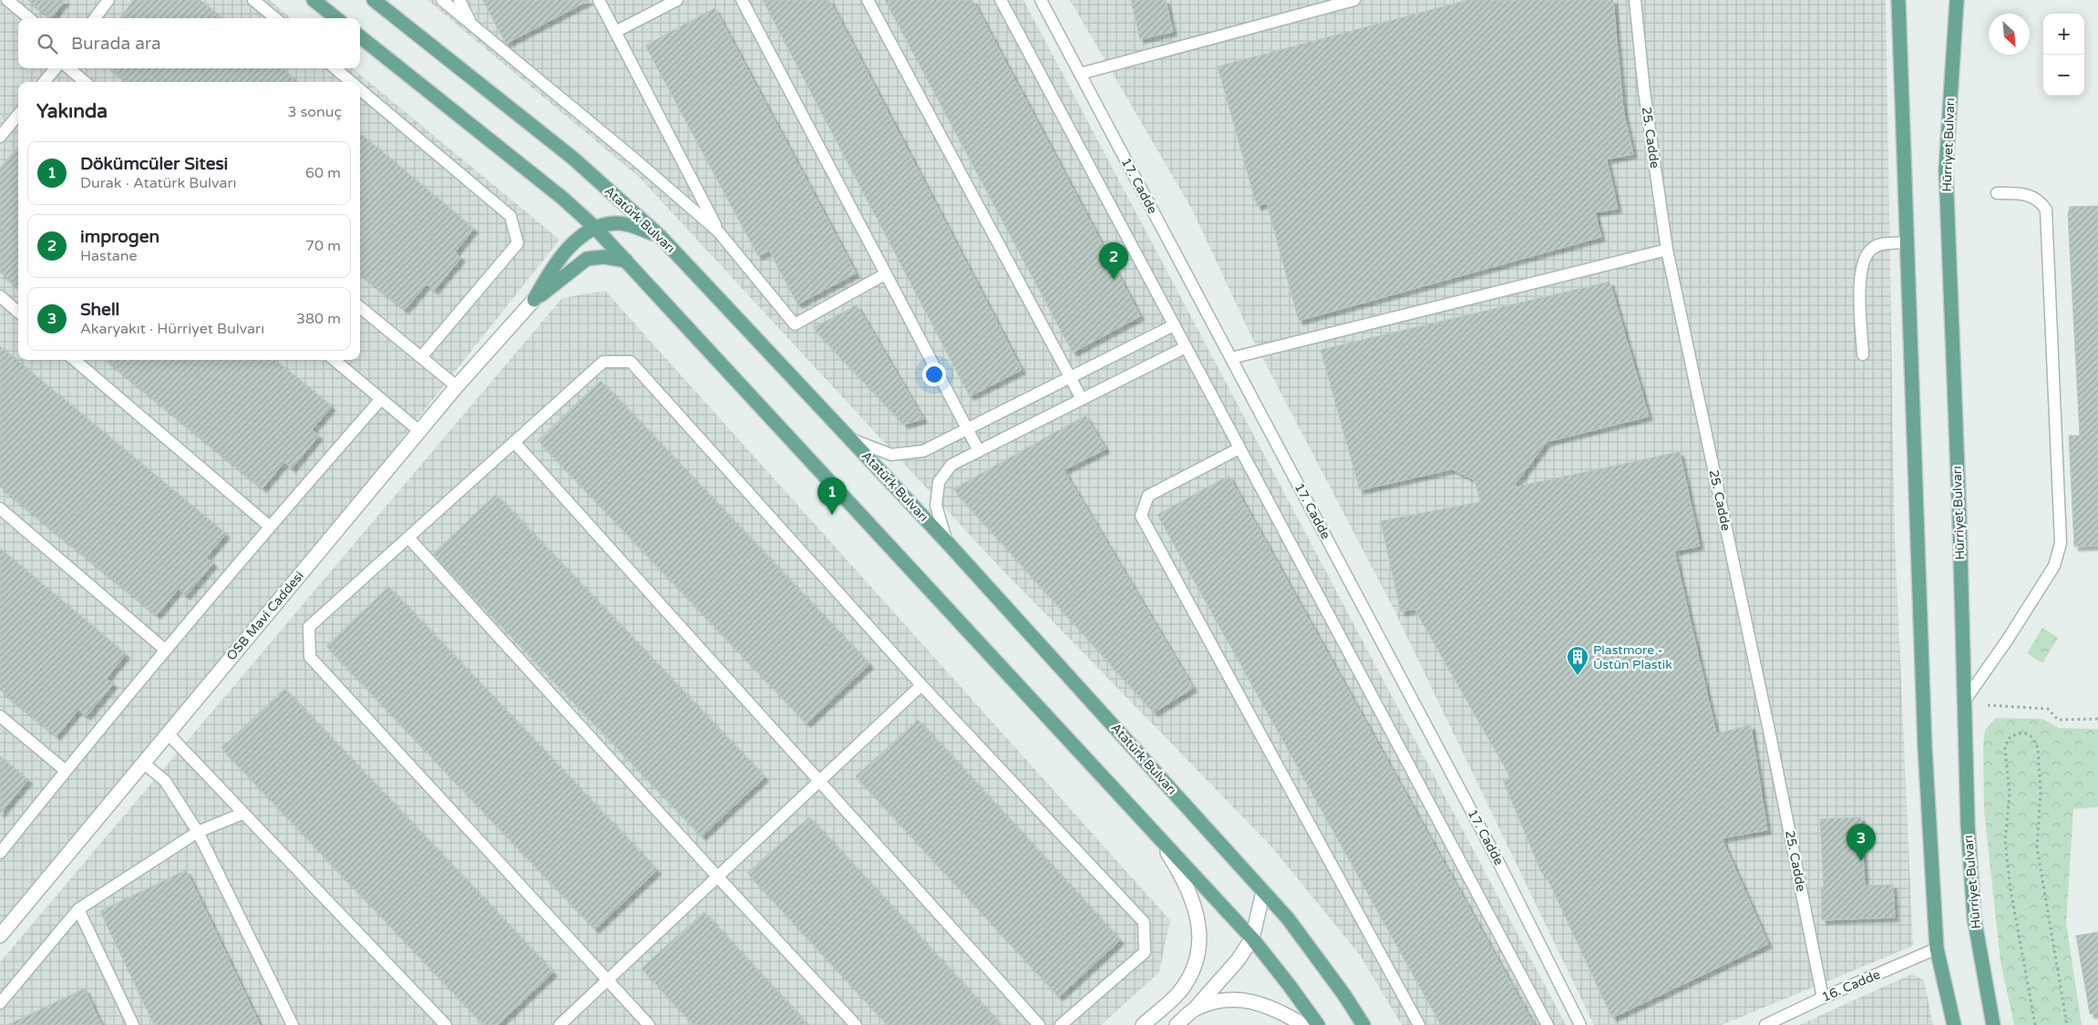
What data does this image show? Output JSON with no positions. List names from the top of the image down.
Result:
{
  "streets": {
    "main road": ["Hürriyet Bulvarı", "Atatürk Bulvarı"],
    "street": ["OSB Mavi Caddesi"],
    "lane": ["25. Cadde", "17. Cadde", "16. Cadde"]
  },
  "crossings": [
    ["25. Cadde", "16. Cadde"]
  ],
  "places": {
    "building": ["Plastmore - Üstün Plastik"]
  },
  "north": "bottom right",
  "page": {
    "map_buttons": ["+", "−"],
    "search": "Burada ara",
    "heading": ["Yakında", "3 sonuç"],
    "list": [
      {
        "mark": "1",
        "name": "Dökümcüler Sitesi",
        "note": "Durak · Atatürk Bulvarı",
        "value": "60 m"
      },
      {
        "mark": "2",
        "name": "improgen",
        "note": "Hastane",
        "value": "70 m"
      },
      {
        "mark": "3",
        "name": "Shell",
        "note": "Akaryakıt · Hürriyet Bulvarı",
        "value": "380 m"
      }
    ],
    "pins": ["2", "1", "3"]
  }
}
